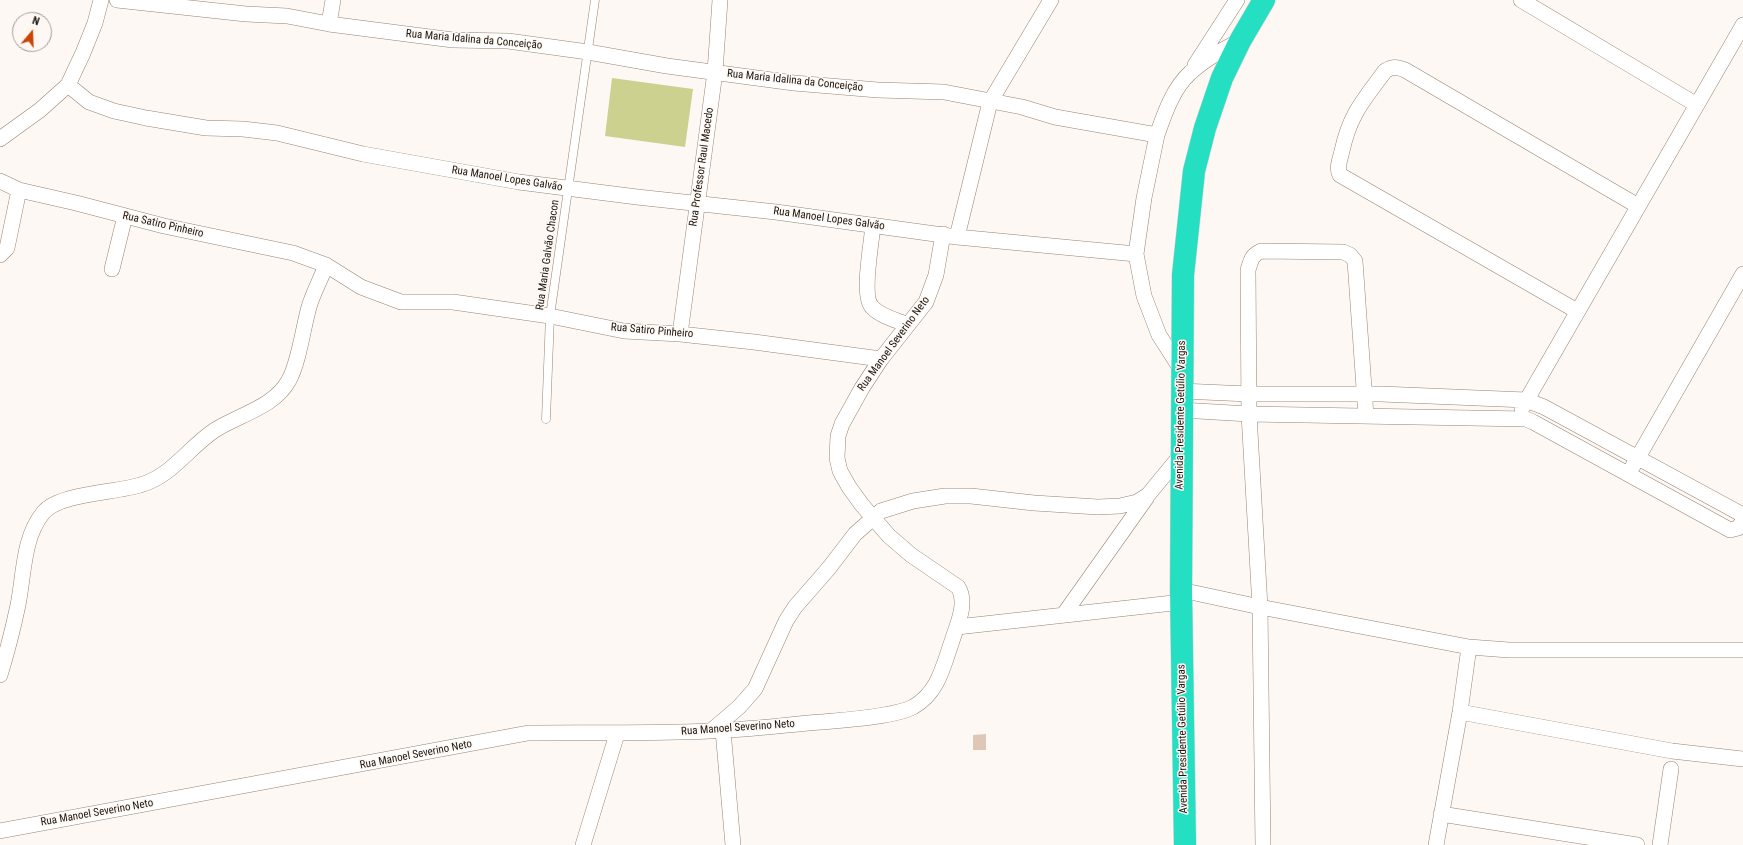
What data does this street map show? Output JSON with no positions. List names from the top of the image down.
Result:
{
  "streets": {
    "highway": ["Avenida Presidente Getúlio Vargas"],
    "street": [
      "Rua Maria Idalina da Conceição",
      "Rua Professor Raul Macedo",
      "Rua Manoel Lopes Galvão",
      "Rua Satiro Pinheiro",
      "Rua Manoel Severino Neto"
    ],
    "lane": ["Rua Maria Galvão Chacon"]
  },
  "crossings": [
    ["Rua Maria Idalina da Conceição", "Rua Professor Raul Macedo"],
    ["Rua Maria Idalina da Conceição", "Rua Maria Galvão Chacon"],
    ["Rua Maria Idalina da Conceição", "Rua Manoel Severino Neto"],
    ["Rua Professor Raul Macedo", "Rua Manoel Lopes Galvão"],
    ["Rua Professor Raul Macedo", "Rua Satiro Pinheiro"],
    ["Rua Manoel Lopes Galvão", "Rua Maria Galvão Chacon"],
    ["Rua Manoel Lopes Galvão", "Rua Manoel Severino Neto"],
    ["Rua Satiro Pinheiro", "Rua Maria Galvão Chacon"],
    ["Rua Satiro Pinheiro", "Rua Manoel Severino Neto"]
  ],
  "north": "top"
}
